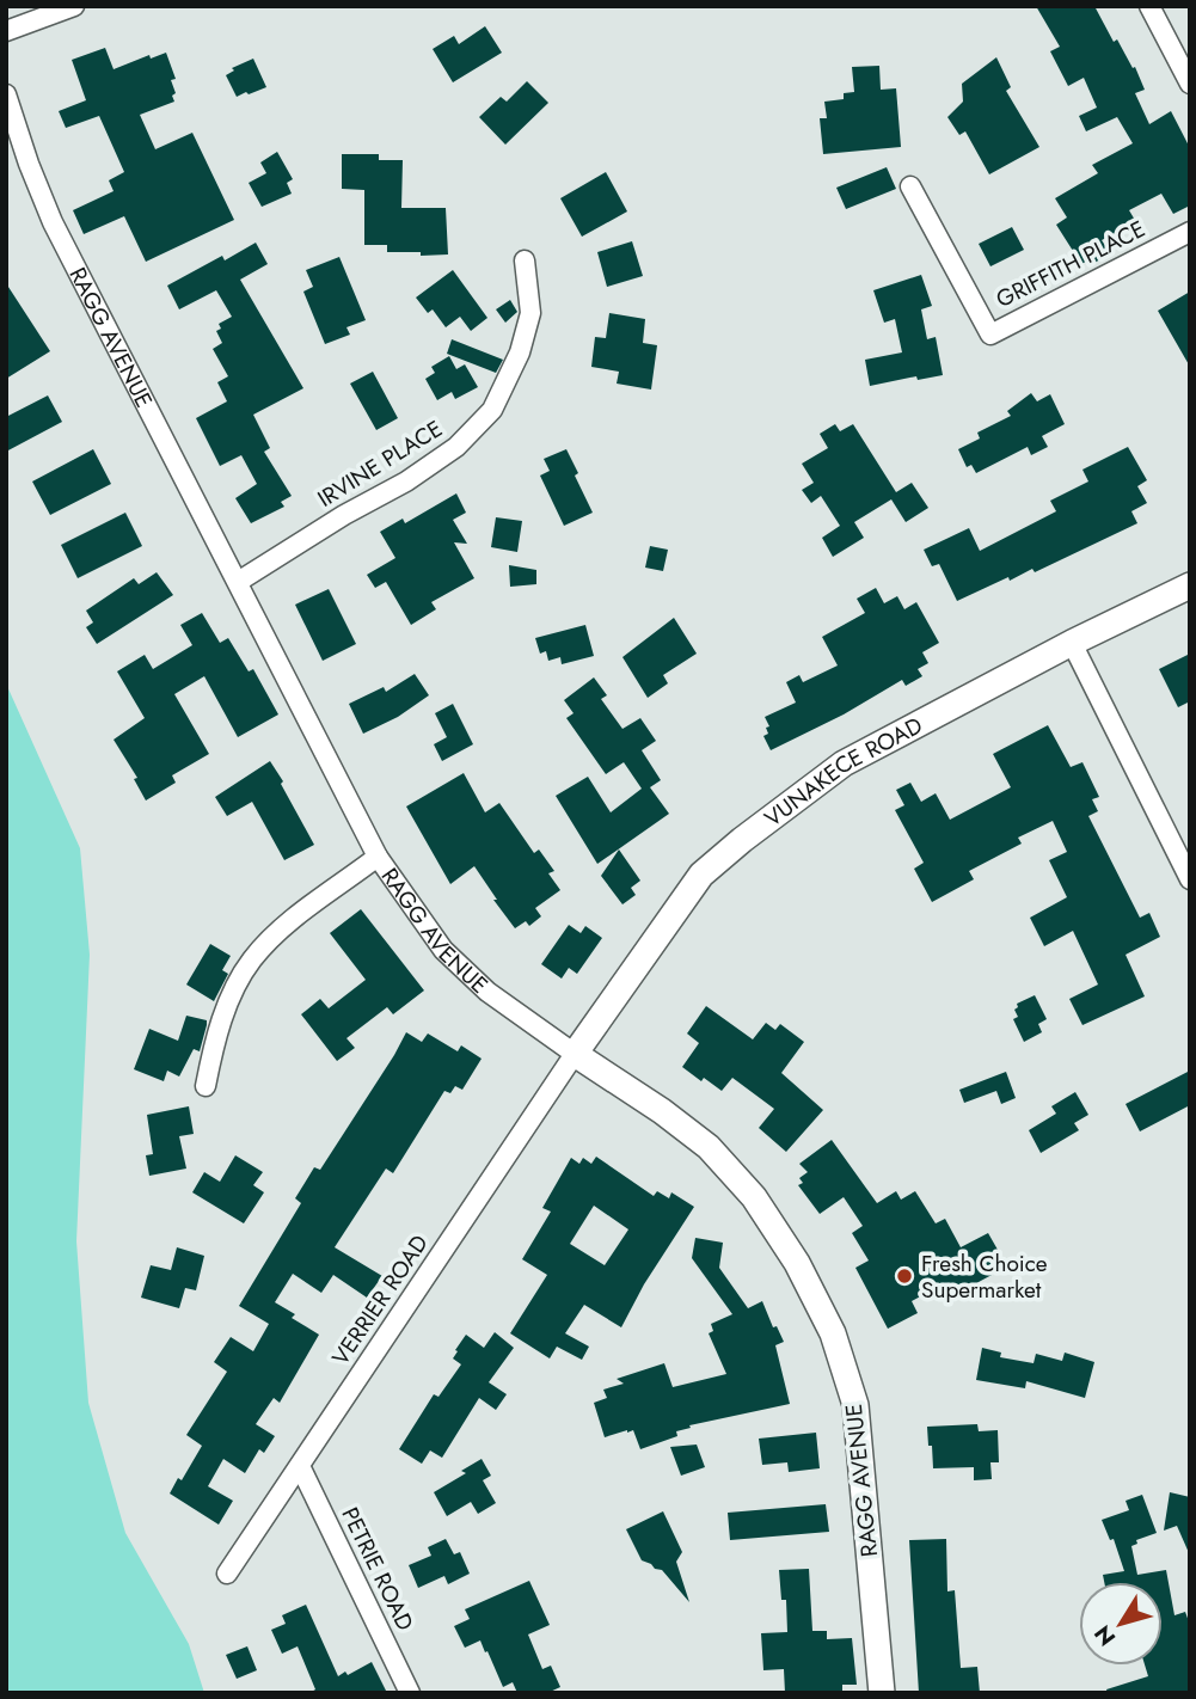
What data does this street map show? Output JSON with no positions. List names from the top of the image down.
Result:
{
  "streets": {
    "main road": ["RAGG AVENUE", "VUNAKECE ROAD"],
    "street": [
      "GRIFFITH PLACE",
      "IRVINE PLACE",
      "VERRIER ROAD",
      "PETRIE ROAD"
    ]
  },
  "crossings": [
    ["RAGG AVENUE", "IRVINE PLACE"],
    ["RAGG AVENUE", "VUNAKECE ROAD"],
    ["RAGG AVENUE", "VERRIER ROAD"],
    ["VUNAKECE ROAD", "VERRIER ROAD"],
    ["VERRIER ROAD", "PETRIE ROAD"]
  ],
  "places": ["Fresh Choice Supermarket"],
  "north": "bottom left"
}
